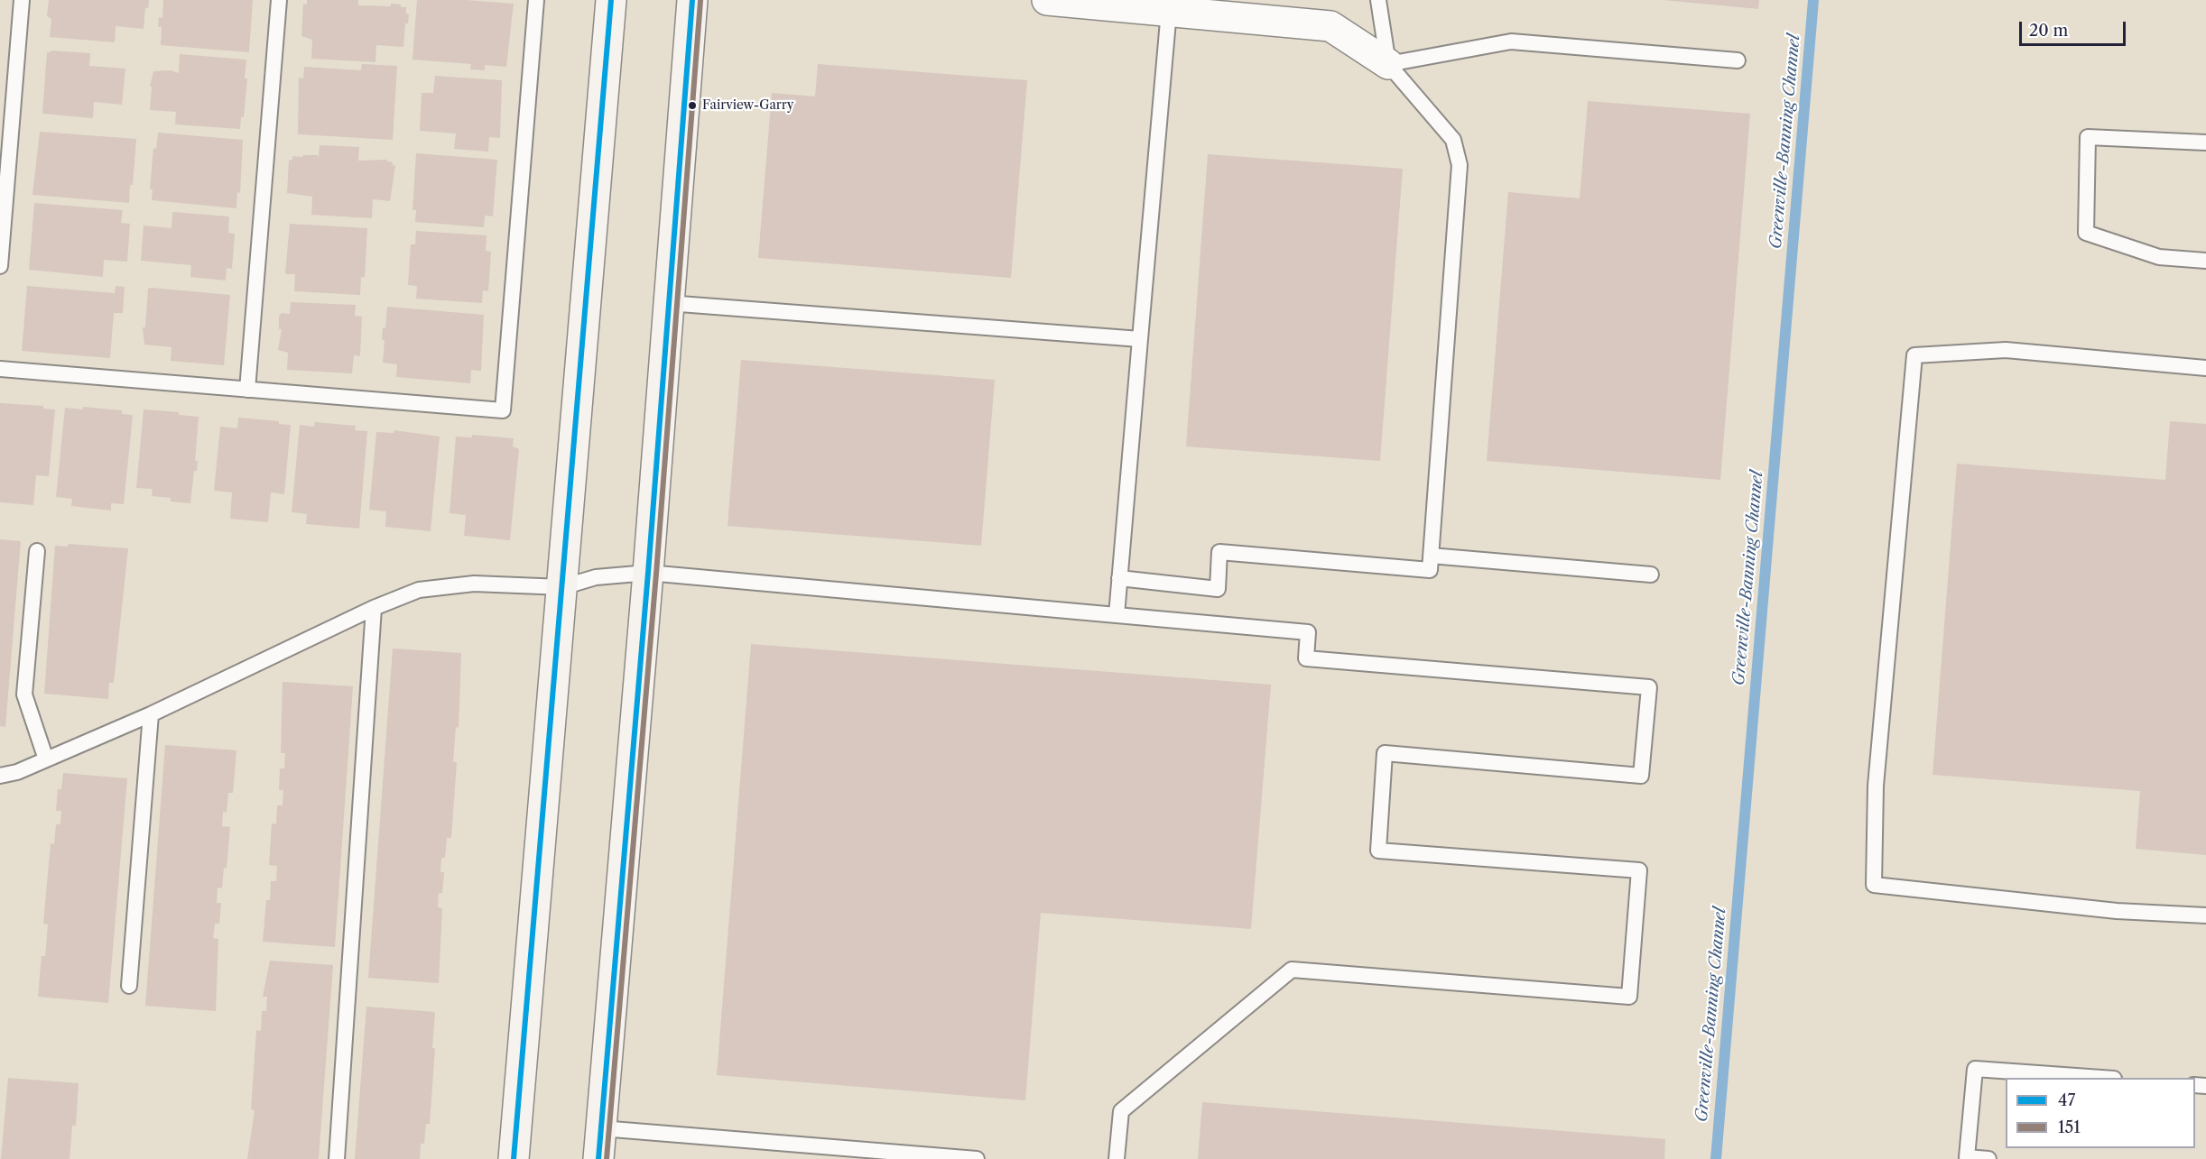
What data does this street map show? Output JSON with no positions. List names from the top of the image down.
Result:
{
  "water": ["Greenville-Banning Channel"],
  "places": ["Fairview-Garry"],
  "lines": ["transit line 47", "transit line 151"],
  "legend": ["47", "151"],
  "scale_bar": "20 m"
}
